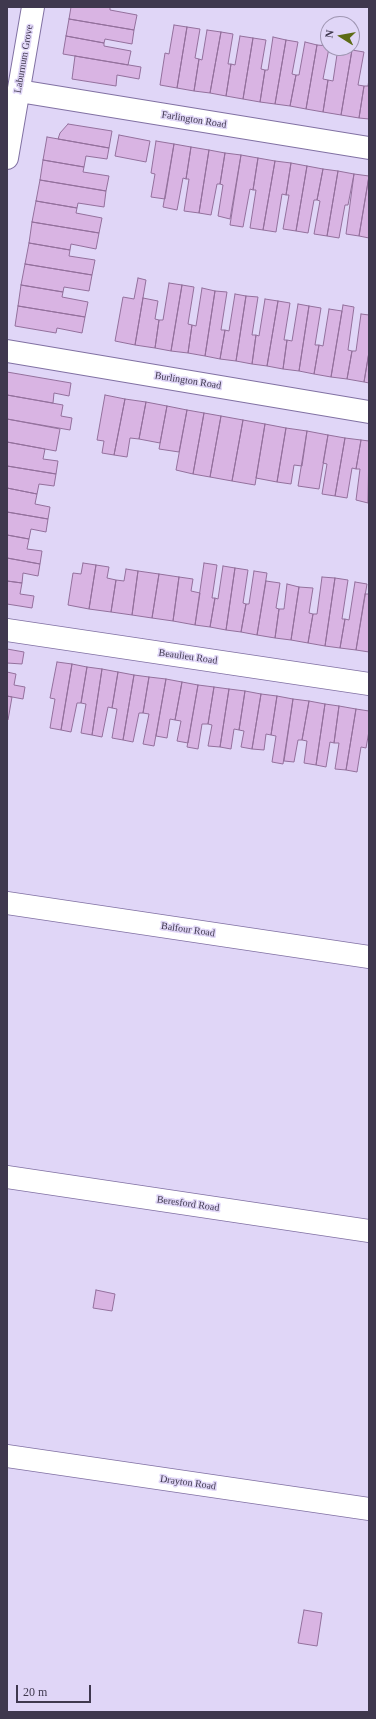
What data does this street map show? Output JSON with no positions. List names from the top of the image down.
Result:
{
  "streets": {
    "street": [
      "Laburnum Grove",
      "Farlington Road",
      "Burlington Road",
      "Beaulieu Road",
      "Balfour Road",
      "Beresford Road",
      "Drayton Road"
    ]
  },
  "crossings": [
    ["Laburnum Grove", "Farlington Road"]
  ],
  "scale_bar": "20 m",
  "north": "left"
}
